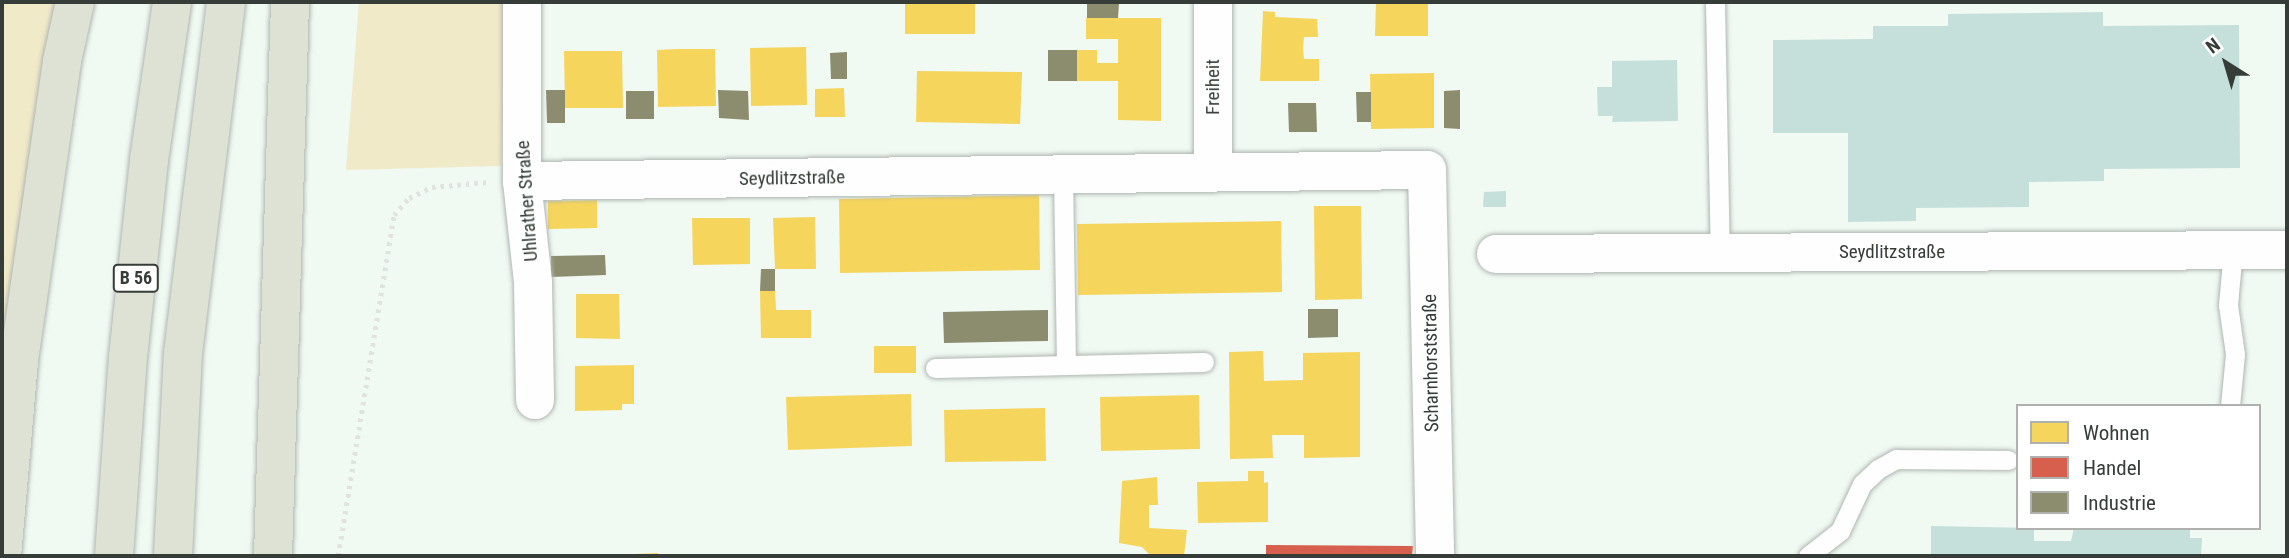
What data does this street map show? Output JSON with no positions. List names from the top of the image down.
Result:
{
  "streets": {
    "highway": ["B 56"],
    "street": [
      "Freiheit",
      "Seydlitzstraße",
      "Uhlrather Straße",
      "Scharnhorststraße"
    ]
  },
  "crossings": [
    ["Freiheit", "Seydlitzstraße"],
    ["Seydlitzstraße", "Uhlrather Straße"],
    ["Seydlitzstraße", "Scharnhorststraße"]
  ],
  "legend": ["Wohnen", "Handel", "Industrie"],
  "north": "top left"
}
